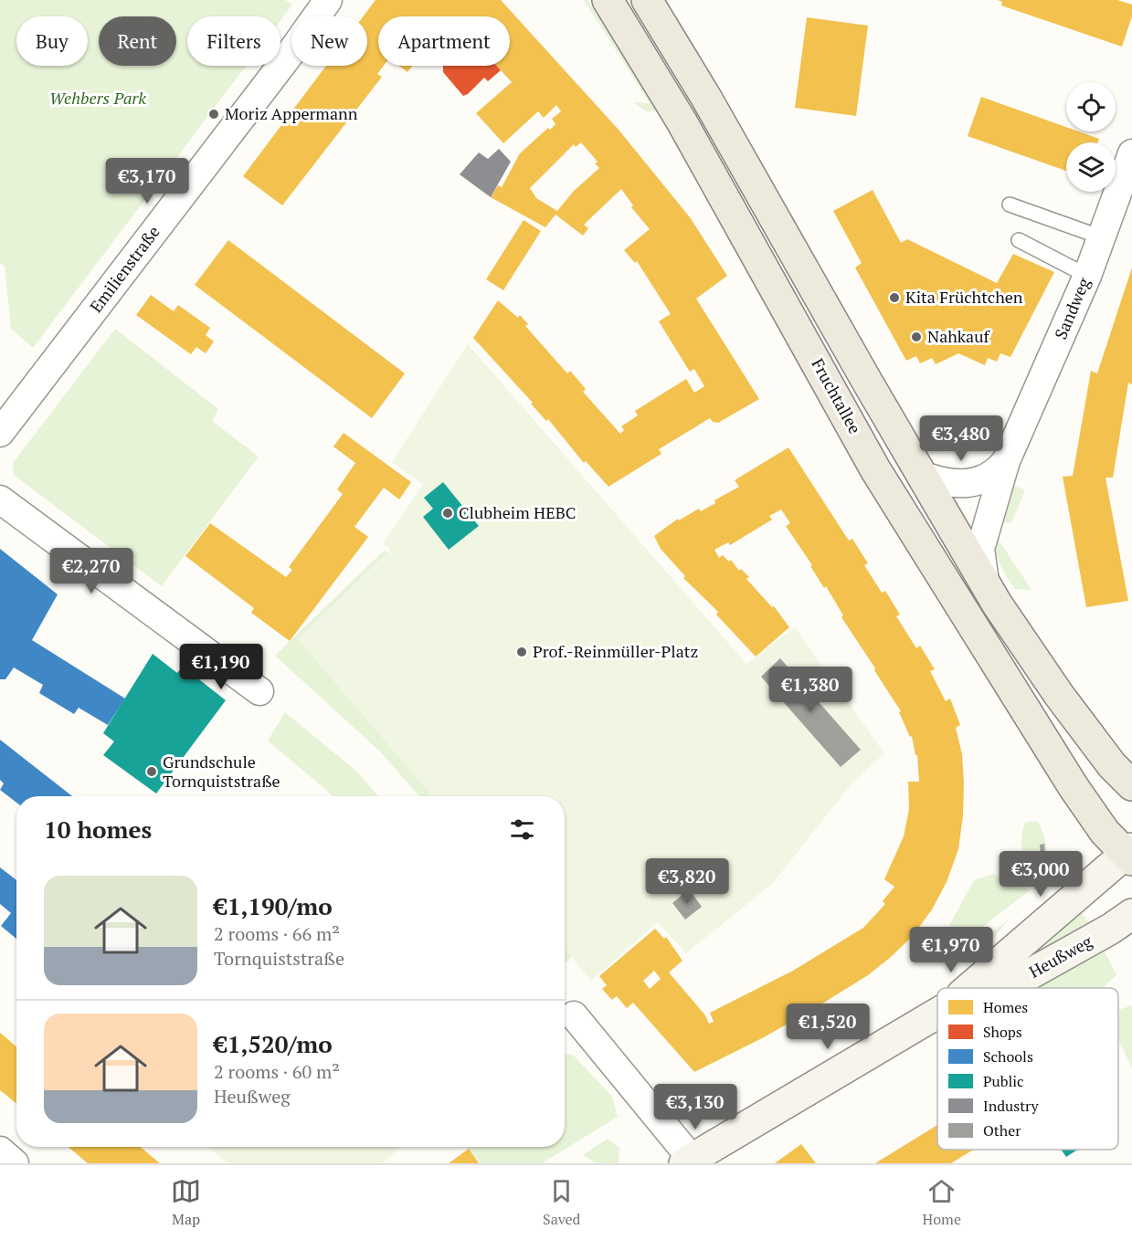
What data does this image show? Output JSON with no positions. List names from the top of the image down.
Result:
{
  "streets": {
    "main road": ["Fruchtallee"],
    "street": ["Emilienstraße", "Sandweg", "Heußweg"]
  },
  "crossings": [
    ["Sandweg", "Fruchtallee"],
    ["Fruchtallee", "Heußweg"]
  ],
  "parks": ["Wehbers Park"],
  "places": [
    "Moriz Appermann",
    "Kita Früchtchen",
    "Nahkauf",
    "Clubheim HEBC",
    "Prof.-Reinmüller-Platz",
    "Grundschule Tornquiststraße"
  ],
  "legend": [
    "Homes",
    "Shops",
    "Schools",
    "Public",
    "Industry",
    "Other"
  ],
  "page": {
    "chip": [
      "Buy",
      "Rent",
      "Filters",
      "New",
      "Apartment"
    ],
    "price": [
      "€3,170",
      "€3,480",
      "€2,270",
      "€1,190",
      "€1,380",
      "€3,000",
      "€3,820",
      "€1,970",
      "€1,520",
      "€3,130"
    ],
    "heading": "10 homes",
    "list": [
      {
        "name": "€1,190/mo",
        "note": "2 rooms · 66 m² · Tornquiststraße"
      },
      {
        "name": "€1,520/mo",
        "note": "2 rooms · 60 m² · Heußweg"
      }
    ],
    "tabs": ["Map", "Saved", "Home"]
  }
}
